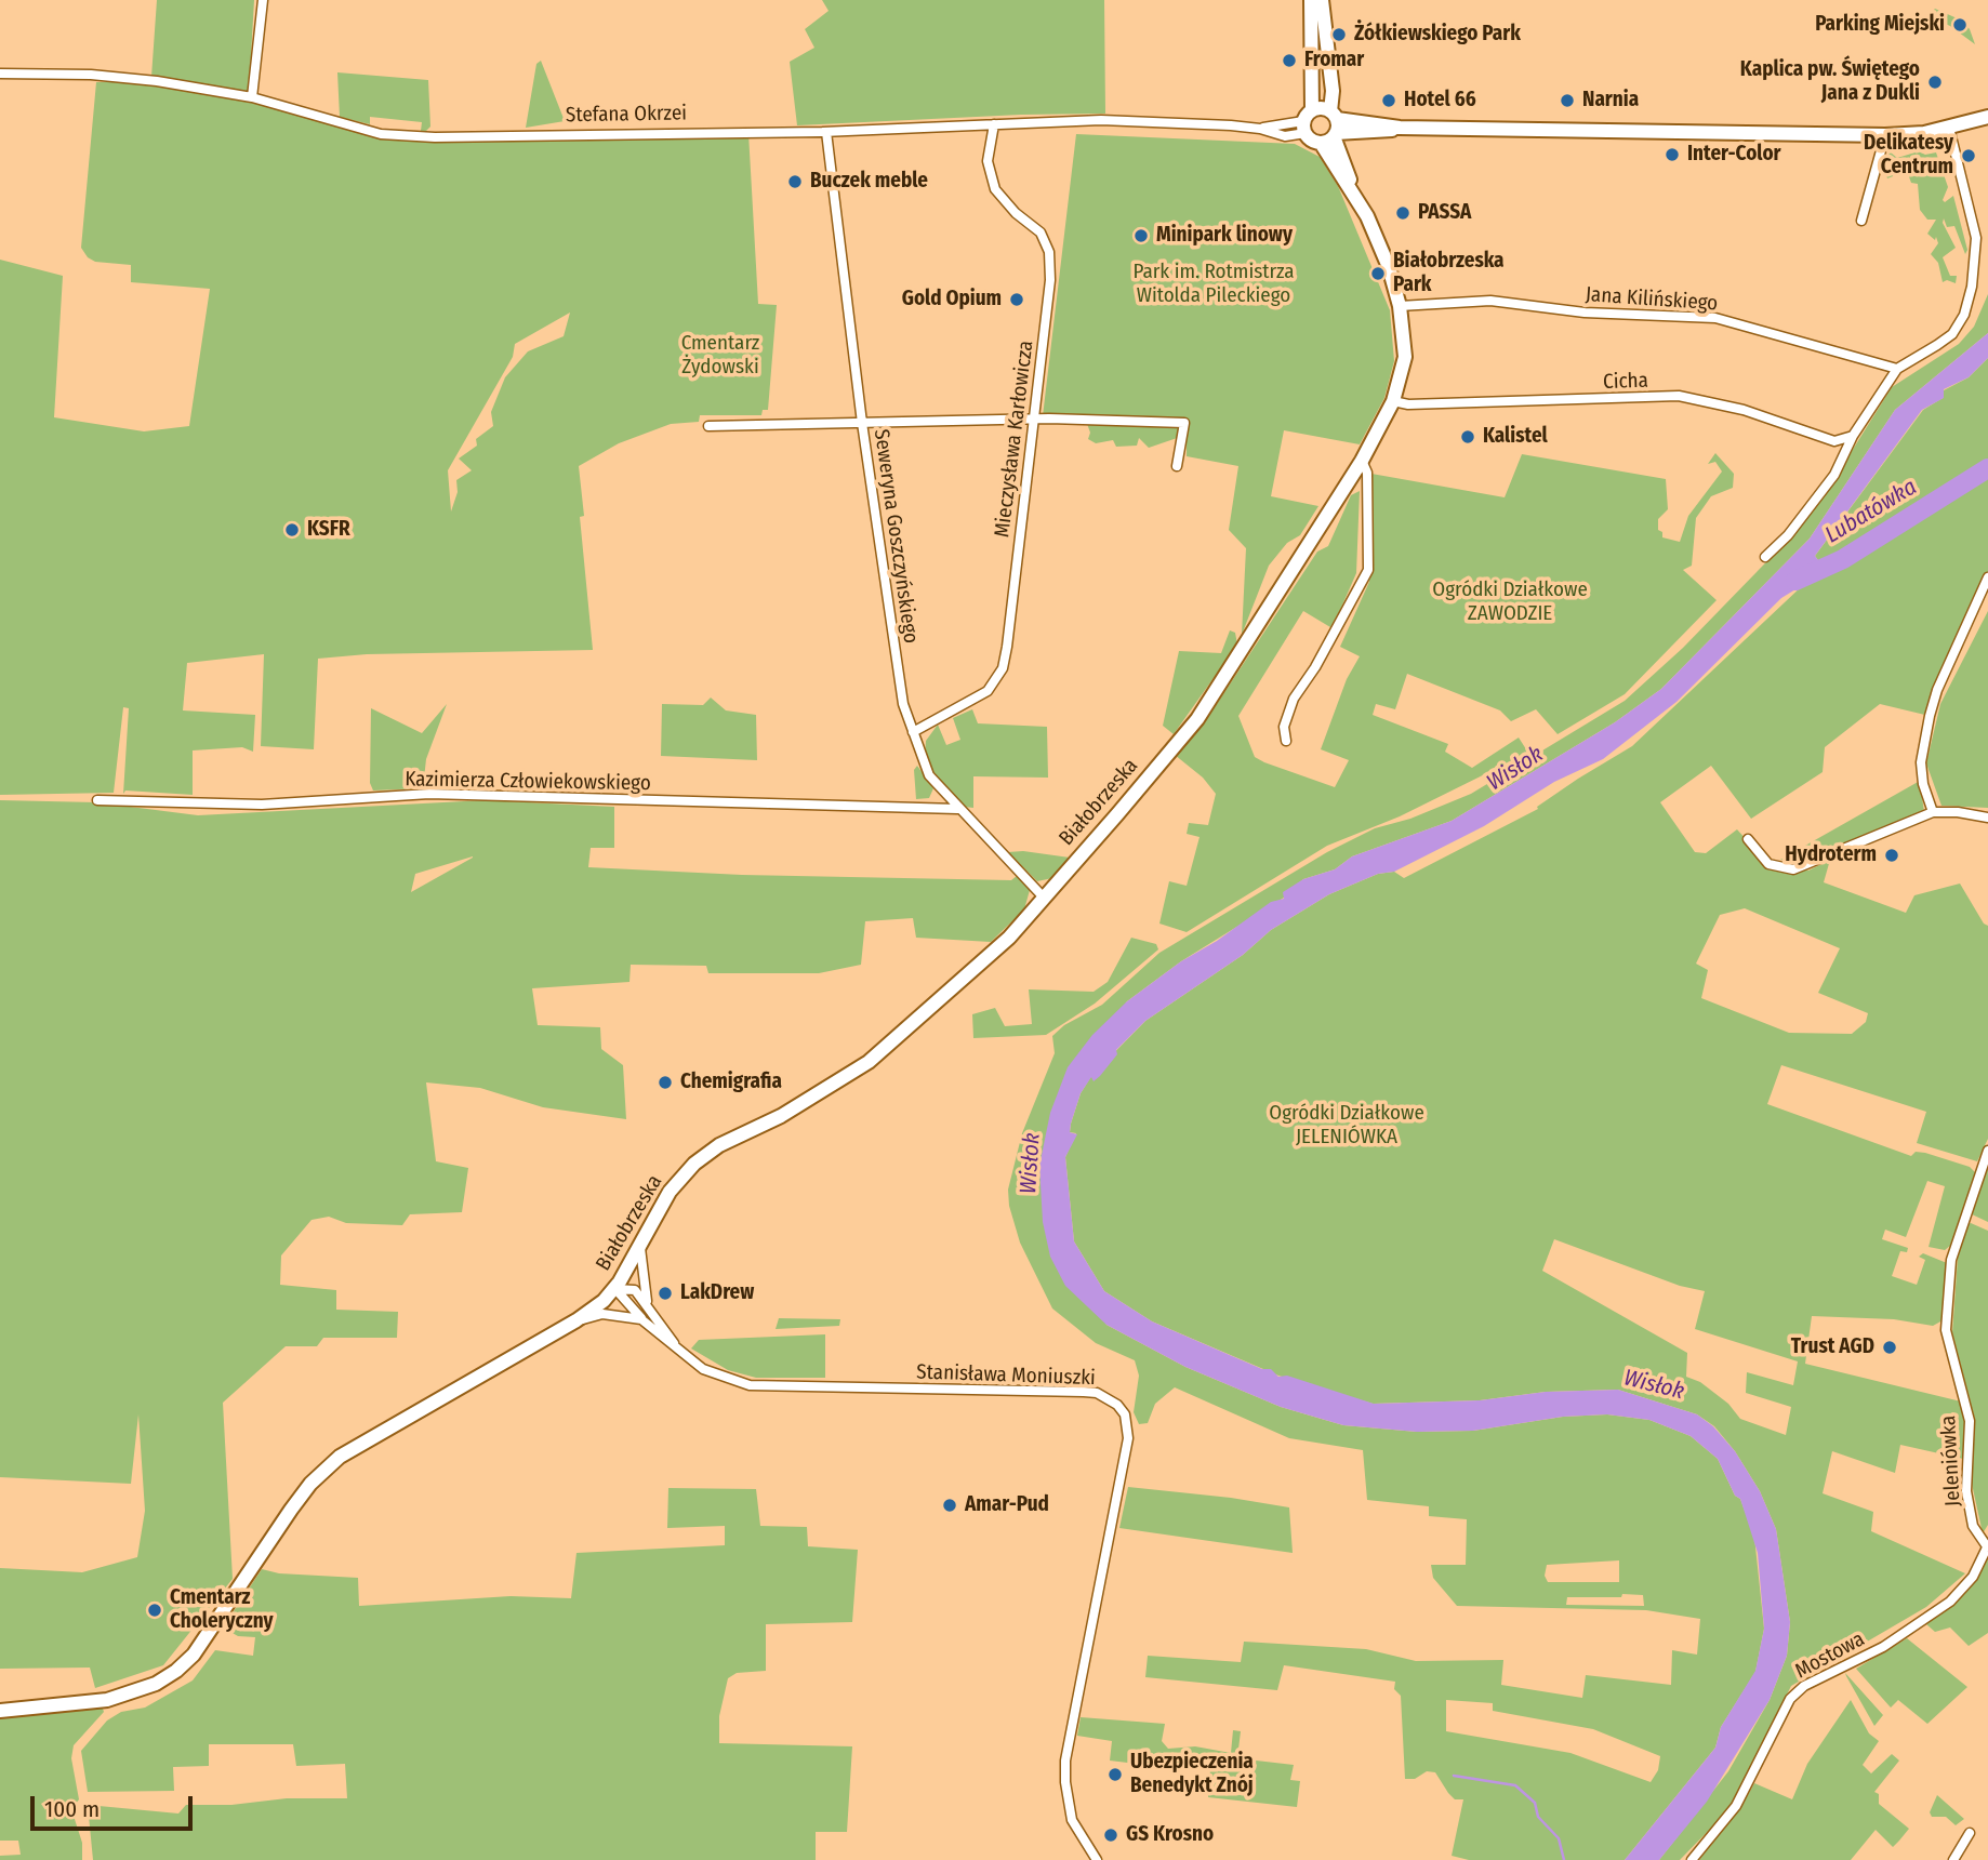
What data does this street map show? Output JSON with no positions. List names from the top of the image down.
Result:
{
  "streets": {
    "street": [
      "Stefana Okrzei",
      "Jana Kilińskiego",
      "Cicha",
      "Mieczysława Karłowicza",
      "Seweryna Goszczyńskiego",
      "Kazimierza Człowiekowskiego",
      "Białobrzeska",
      "Stanisława Moniuszki",
      "Jeleniówka",
      "Mostowa"
    ]
  },
  "crossings": [
    ["Stefana Okrzei", "Mieczysława Karłowicza"],
    ["Stefana Okrzei", "Seweryna Goszczyńskiego"],
    ["Jana Kilińskiego", "Białobrzeska"],
    ["Cicha", "Białobrzeska"],
    ["Mieczysława Karłowicza", "Seweryna Goszczyńskiego"],
    ["Seweryna Goszczyńskiego", "Kazimierza Człowiekowskiego"],
    ["Seweryna Goszczyńskiego", "Białobrzeska"],
    ["Białobrzeska", "Stanisława Moniuszki"],
    ["Jeleniówka", "Mostowa"]
  ],
  "water": ["Lubatówka", "Wisłok"],
  "parks": [
    "Park im. Rotmistrza Witolda Pileckiego",
    "Cmentarz Żydowski",
    "Ogródki Działkowe ZAWODZIE",
    "Ogródki Działkowe JELENIÓWKA"
  ],
  "places": [
    "Parking Miejski",
    "Żółkiewskiego Park",
    "Fromar",
    "Kaplica pw. Świętego Jana z Dukli",
    "Hotel 66",
    "Narnia",
    "Inter-Color",
    "Delikatesy Centrum",
    "Buczek meble",
    "PASSA",
    "Minipark linowy",
    "Białobrzeska Park",
    "Gold Opium",
    "Kalistel",
    "KSFR",
    "Hydroterm",
    "Chemigrafia",
    "LakDrew",
    "Trust AGD",
    "Amar-Pud",
    "Cmentarz Choleryczny",
    "Ubezpieczenia Benedykt Znój",
    "GS Krosno"
  ],
  "scale_bar": "100 m"
}
